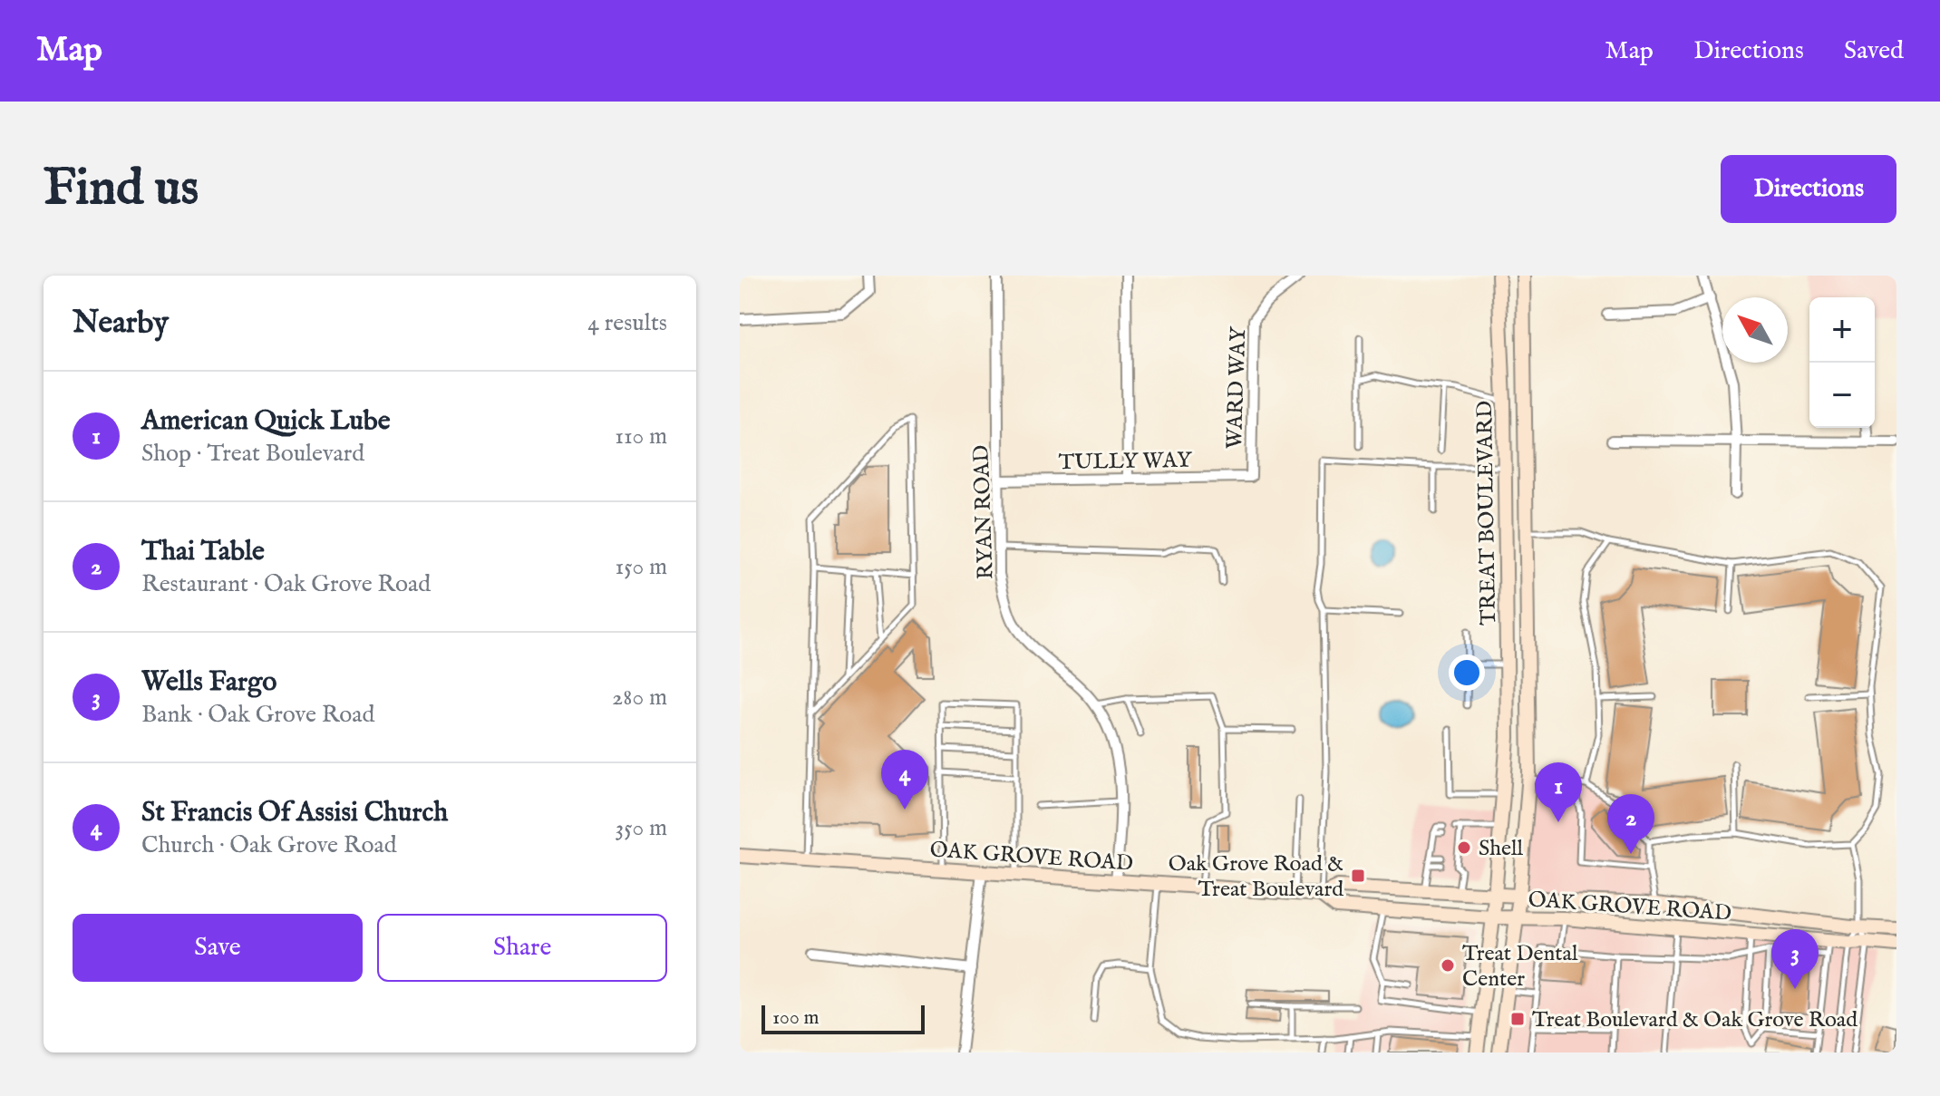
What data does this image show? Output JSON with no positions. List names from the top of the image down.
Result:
{
  "streets": {
    "main road": ["TREAT BOULEVARD", "OAK GROVE ROAD"],
    "street": ["WARD WAY", "TULLY WAY", "RYAN ROAD"]
  },
  "crossings": [
    ["WARD WAY", "TULLY WAY"],
    ["TULLY WAY", "RYAN ROAD"],
    ["RYAN ROAD", "OAK GROVE ROAD"],
    ["TREAT BOULEVARD", "OAK GROVE ROAD"]
  ],
  "places": {
    "other": ["Shell", "Treat Dental Center"],
    "transit": ["Oak Grove Road & Treat Boulevard", "Treat Boulevard & Oak Grove Road"]
  },
  "scale_bar": "100 m",
  "north": "top left",
  "page": {
    "header": "Map",
    "nav": ["Map", "Directions", "Saved"],
    "buttons": [
      "Directions",
      ["Save", "Share"]
    ],
    "title": "Find us",
    "heading": ["Nearby", "4 results"],
    "map_buttons": ["+", "−"],
    "list": [
      {
        "mark": "1",
        "name": "American Quick Lube",
        "note": "Shop · Treat Boulevard",
        "value": "110 m"
      },
      {
        "mark": "2",
        "name": "Thai Table",
        "note": "Restaurant · Oak Grove Road",
        "value": "150 m"
      },
      {
        "mark": "3",
        "name": "Wells Fargo",
        "note": "Bank · Oak Grove Road",
        "value": "280 m"
      },
      {
        "mark": "4",
        "name": "St Francis Of Assisi Church",
        "note": "Church · Oak Grove Road",
        "value": "350 m"
      }
    ],
    "pins": [
      "4",
      "1",
      "2",
      "3"
    ],
    "scale": "100 m"
  }
}
